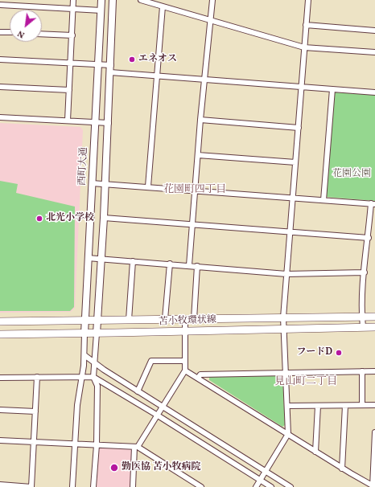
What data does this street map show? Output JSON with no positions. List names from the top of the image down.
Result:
{
  "streets": {
    "main road": ["苫小牧環状線"],
    "street": ["西町大通"]
  },
  "crossings": [
    ["西町大通", "苫小牧環状線"]
  ],
  "districts": ["花園町四丁目", "見山町二丁目"],
  "parks": ["花園公園"],
  "places": [
    "エネオス",
    "北光小学校",
    "フードD",
    "勤医協 苫小牧病院"
  ],
  "north": "bottom left"
}
